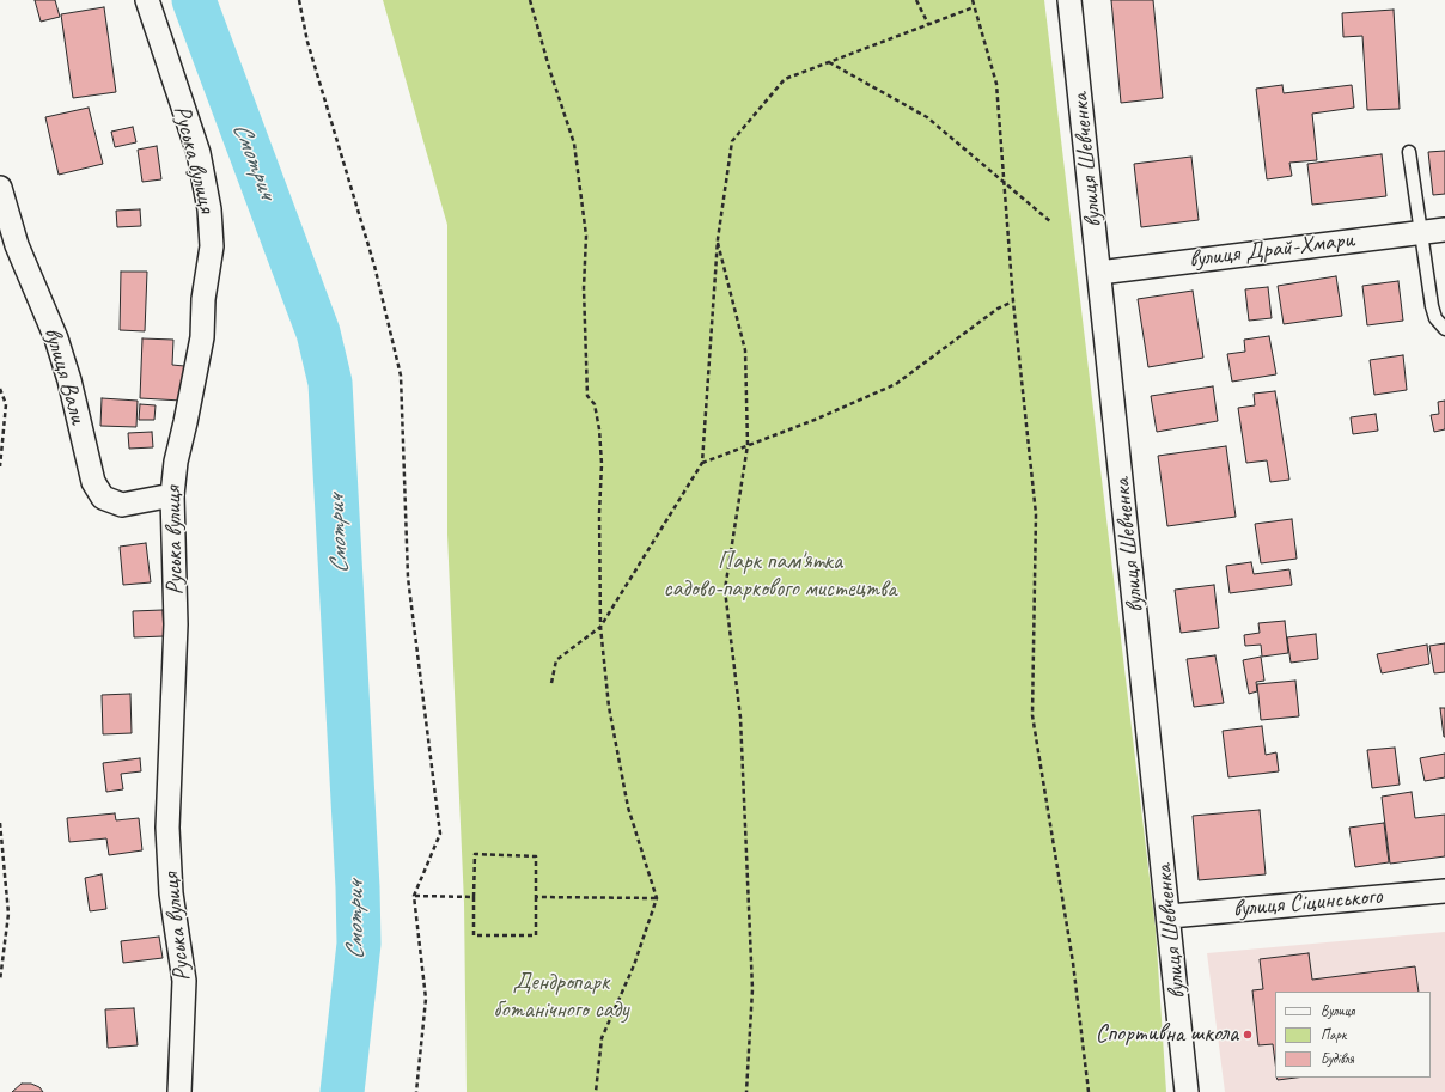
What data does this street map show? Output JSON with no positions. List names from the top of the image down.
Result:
{
  "streets": {
    "street": [
      "Руська вулиця",
      "вулиця Шевченка",
      "вулиця Драй-Хмари",
      "вулиця Вали",
      "вулиця Сіцинського"
    ]
  },
  "crossings": [
    ["Руська вулиця", "вулиця Вали"],
    ["вулиця Шевченка", "вулиця Драй-Хмари"],
    ["вулиця Шевченка", "вулиця Сіцинського"]
  ],
  "water": ["Смотрич"],
  "parks": ["Парк пам'ятка садово-паркового мистецтва", "Дендропарк ботанічного саду"],
  "places": ["Спортивна школа"],
  "legend": ["Вулиця", "Парк", "Будівля"]
}
